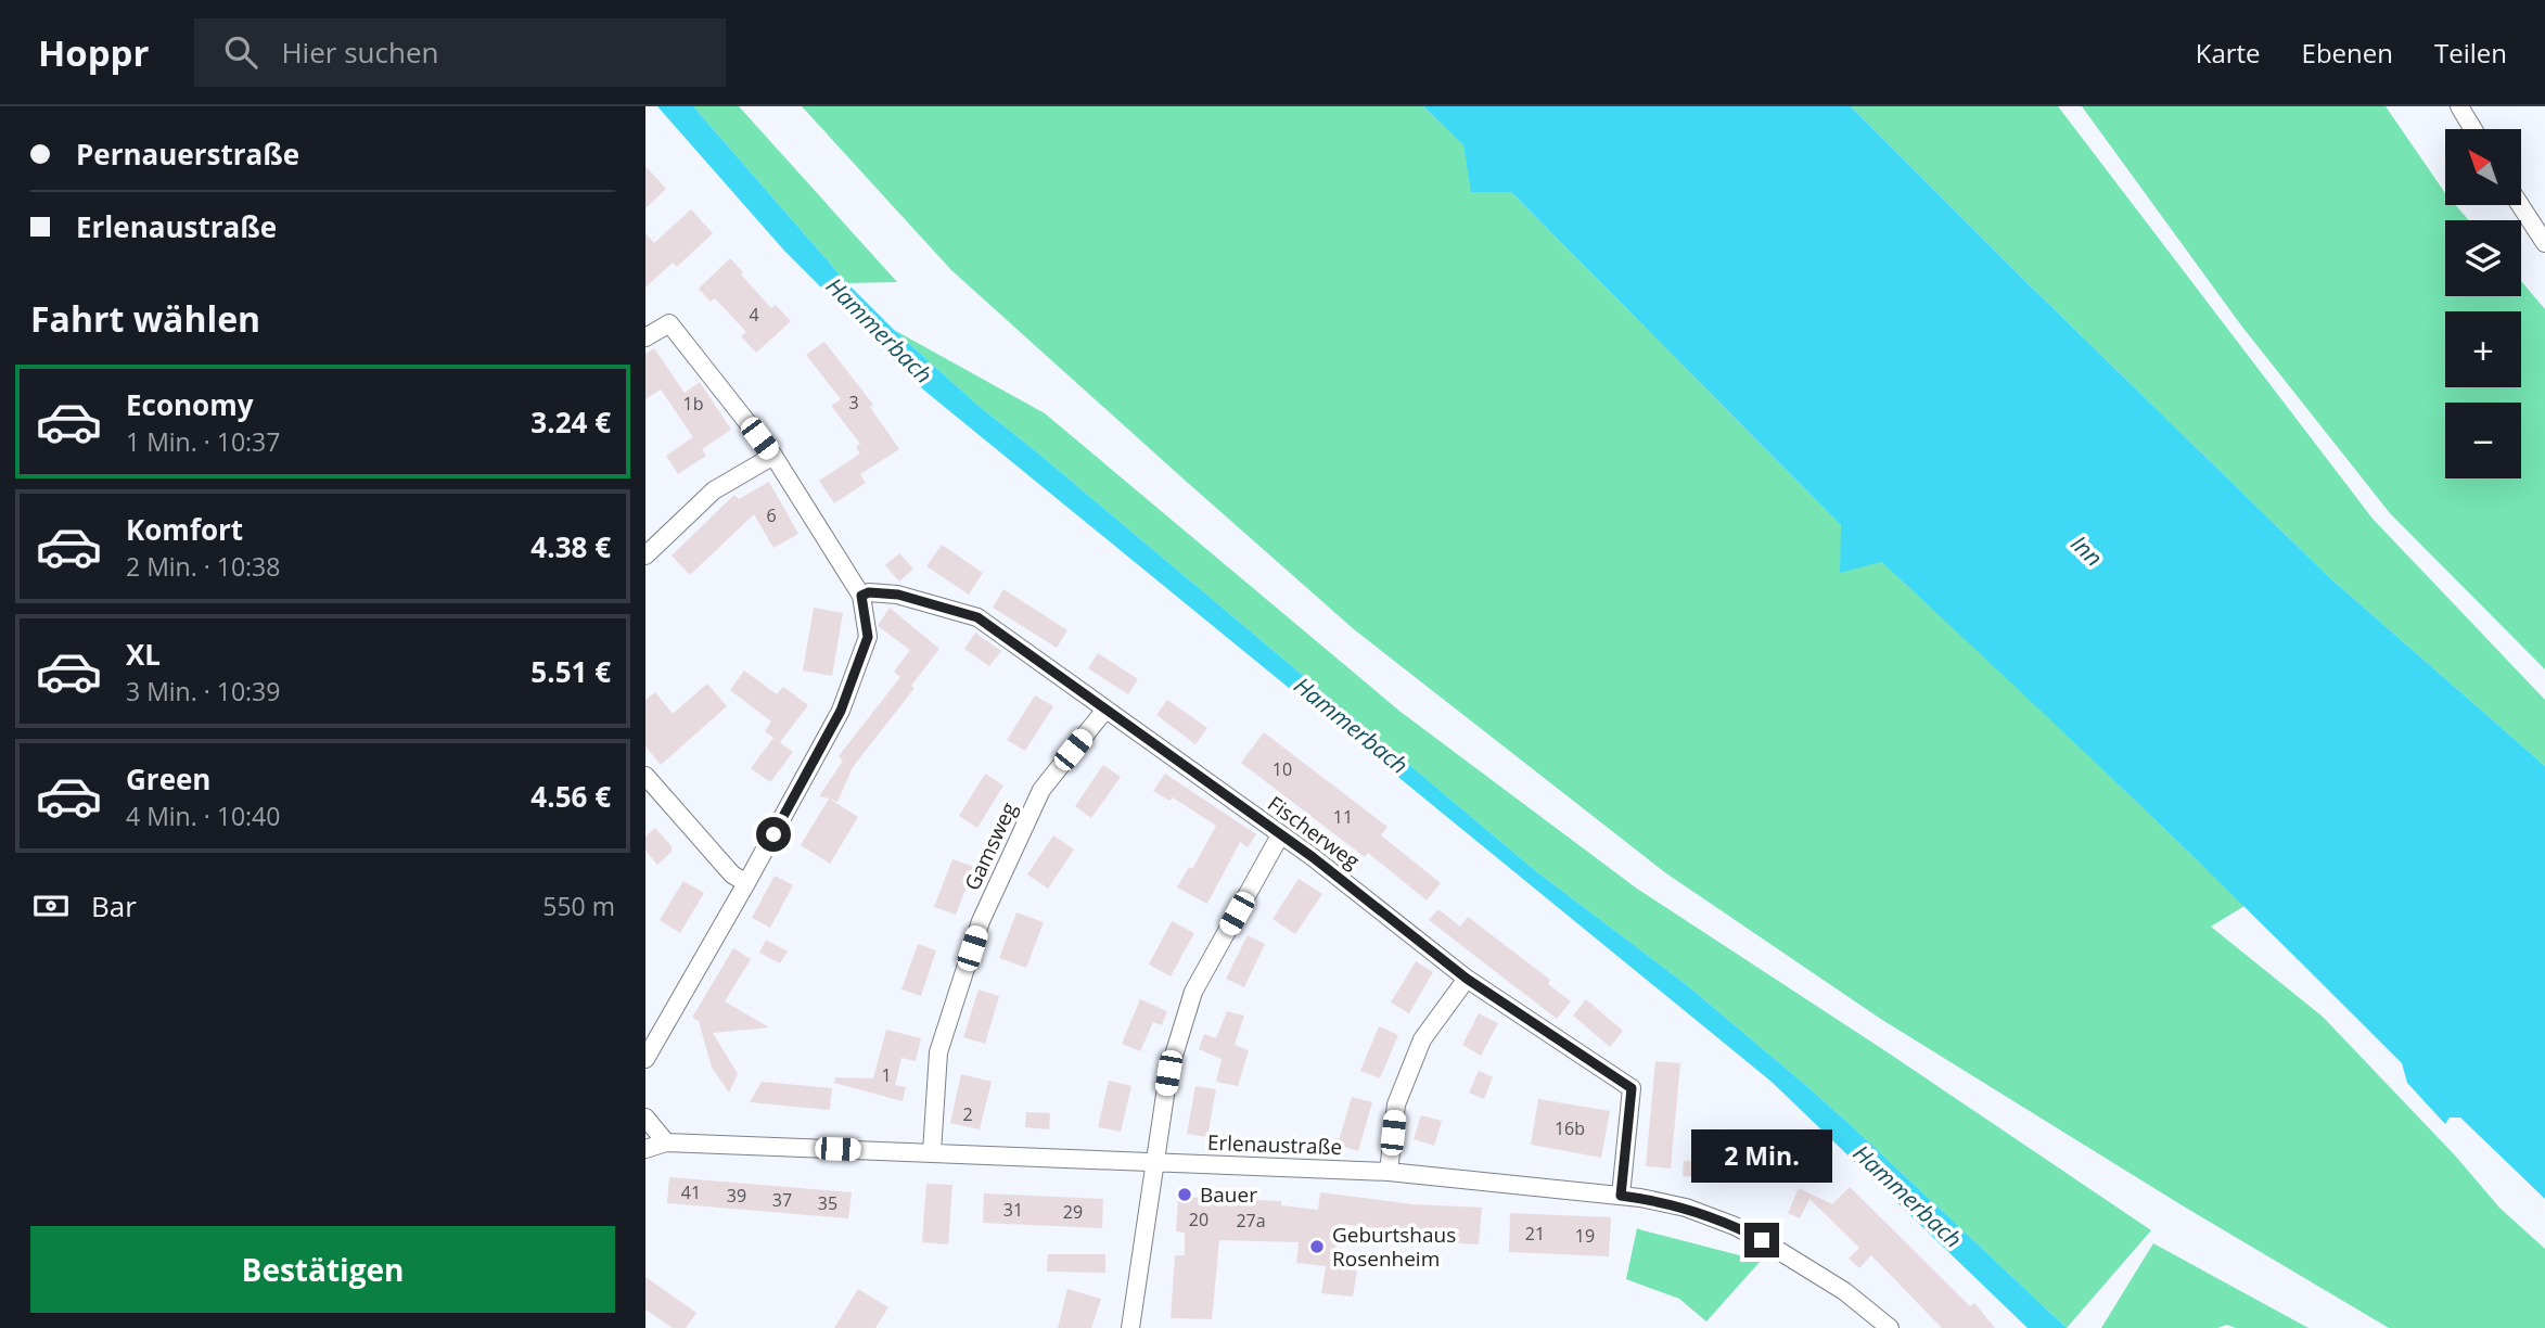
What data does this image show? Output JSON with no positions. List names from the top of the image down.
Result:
{
  "streets": {
    "street": ["Fischerweg", "Gamsweg", "Erlenaustraße"]
  },
  "crossings": [
    ["Fischerweg", "Gamsweg"],
    ["Fischerweg", "Erlenaustraße"],
    ["Gamsweg", "Erlenaustraße"]
  ],
  "water": ["Hammerbach", "Inn"],
  "places": ["Bauer", "Geburtshaus Rosenheim"],
  "house_numbers": [
    "4",
    "3",
    "1b",
    "6",
    "10",
    "11",
    "1",
    "2",
    "16b",
    "41",
    "39",
    "37",
    "35",
    "31",
    "29",
    "20",
    "27a",
    "21",
    "19"
  ],
  "north": "top left",
  "page": {
    "header": "Hoppr",
    "search": "Hier suchen",
    "nav": ["Karte", "Ebenen", "Teilen"],
    "banner": ["Pernauerstraße", "Erlenaustraße"],
    "map_buttons": ["+", "−"],
    "heading": "Fahrt wählen",
    "list": [
      {
        "name": "Economy",
        "note": "1 Min. · 10:37",
        "value": "3.24 €"
      },
      {
        "name": "Komfort",
        "note": "2 Min. · 10:38",
        "value": "4.38 €"
      },
      {
        "name": "XL",
        "note": "3 Min. · 10:39",
        "value": "5.51 €"
      },
      {
        "name": "Green",
        "note": "4 Min. · 10:40",
        "value": "4.56 €"
      }
    ],
    "pay": ["Bar", "550 m"],
    "bubble": "2 Min.",
    "buttons": "Bestätigen"
  }
}
